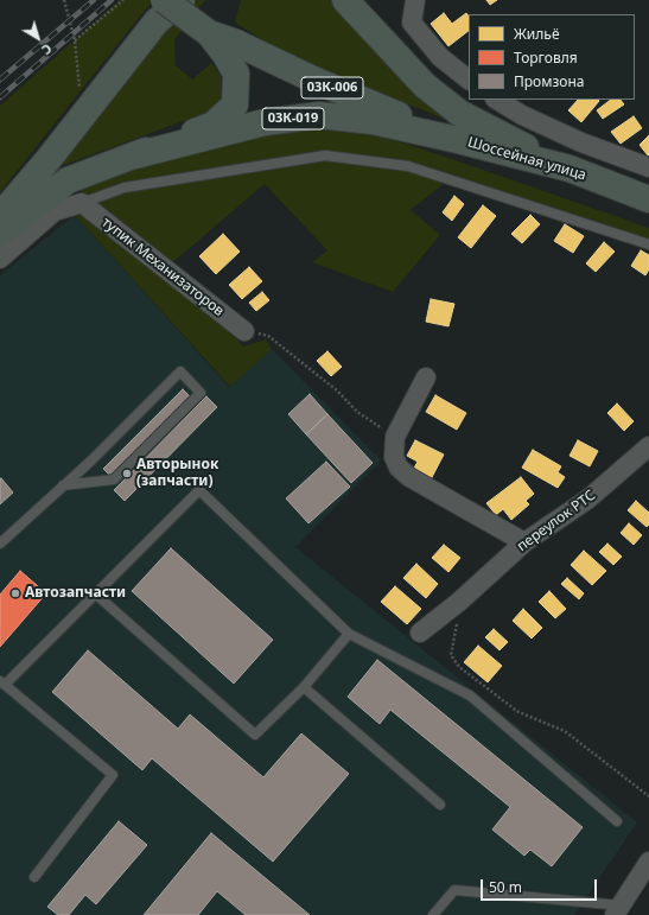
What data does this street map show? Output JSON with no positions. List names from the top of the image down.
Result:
{
  "streets": {
    "main road": ["03К-006", "03К-019", "Шоссейная улица"],
    "street": ["тупик Механизаторов", "переулок РТС"]
  },
  "crossings": [
    ["03К-006", "03К-019"],
    ["03К-006", "Шоссейная улица"],
    ["03К-019", "Шоссейная улица"]
  ],
  "places": ["Авторынок (запчасти)", "Автозапчасти"],
  "legend": ["Жильё", "Торговля", "Промзона"],
  "scale_bar": "50 m",
  "north": "bottom right"
}
